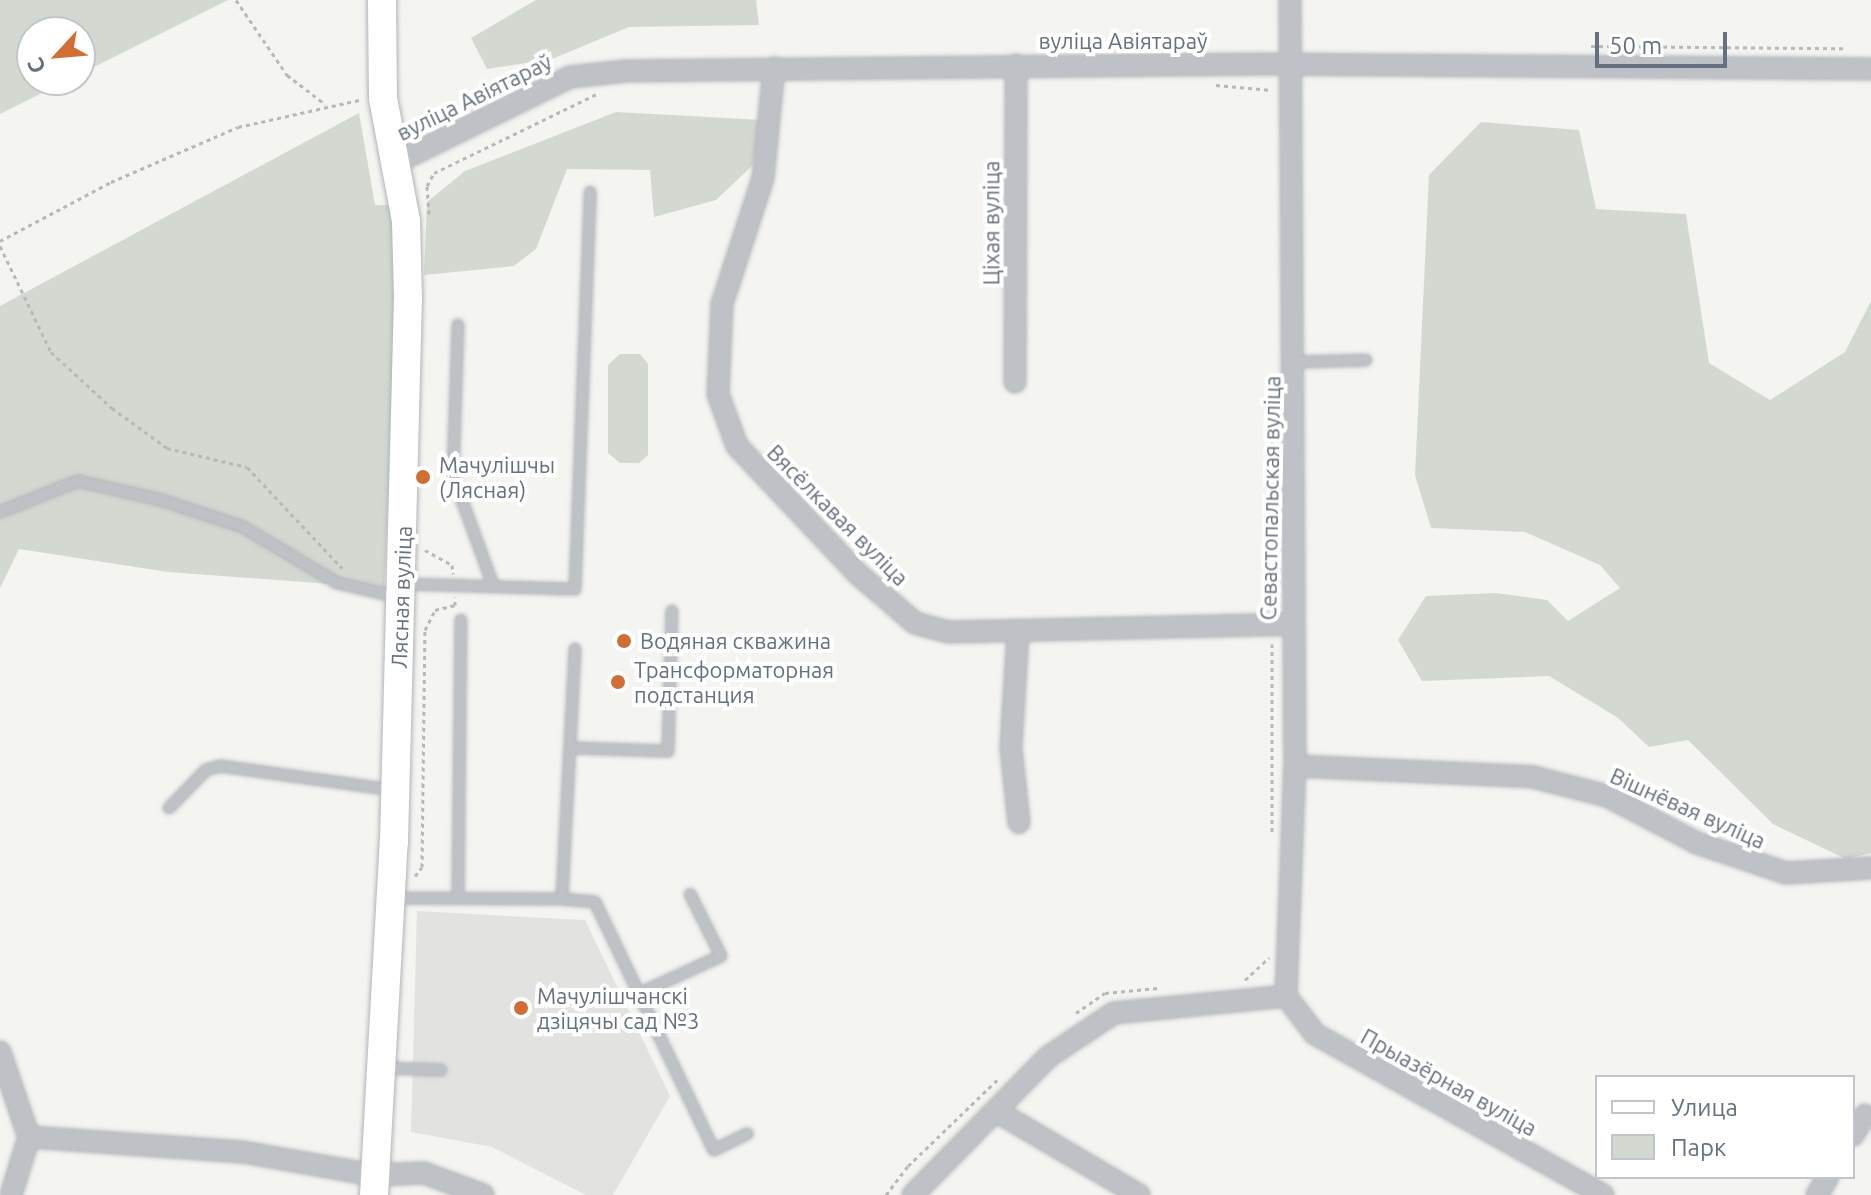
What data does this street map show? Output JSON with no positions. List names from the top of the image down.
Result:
{
  "streets": {
    "main road": ["Лясная вуліца"],
    "street": [
      "вуліца Авіятараў",
      "Ціхая вуліца",
      "Севастопальская вуліца",
      "Вясёлкавая вуліца",
      "Вішнёвая вуліца",
      "Прыазёрная вуліца"
    ]
  },
  "crossings": [
    ["вуліца Авіятараў", "Ціхая вуліца"],
    ["вуліца Авіятараў", "Севастопальская вуліца"],
    ["вуліца Авіятараў", "Вясёлкавая вуліца"],
    ["вуліца Авіятараў", "Лясная вуліца"],
    ["Севастопальская вуліца", "Вясёлкавая вуліца"],
    ["Севастопальская вуліца", "Вішнёвая вуліца"],
    ["Севастопальская вуліца", "Прыазёрная вуліца"]
  ],
  "places": [
    "Мачулішчы (Лясная)",
    "Водяная скважина",
    "Трансформаторная подстанция",
    "Мачулішчанскі дзіцячы сад №3"
  ],
  "legend": ["Улица", "Парк"],
  "scale_bar": "50 m",
  "north": "bottom left"
}
